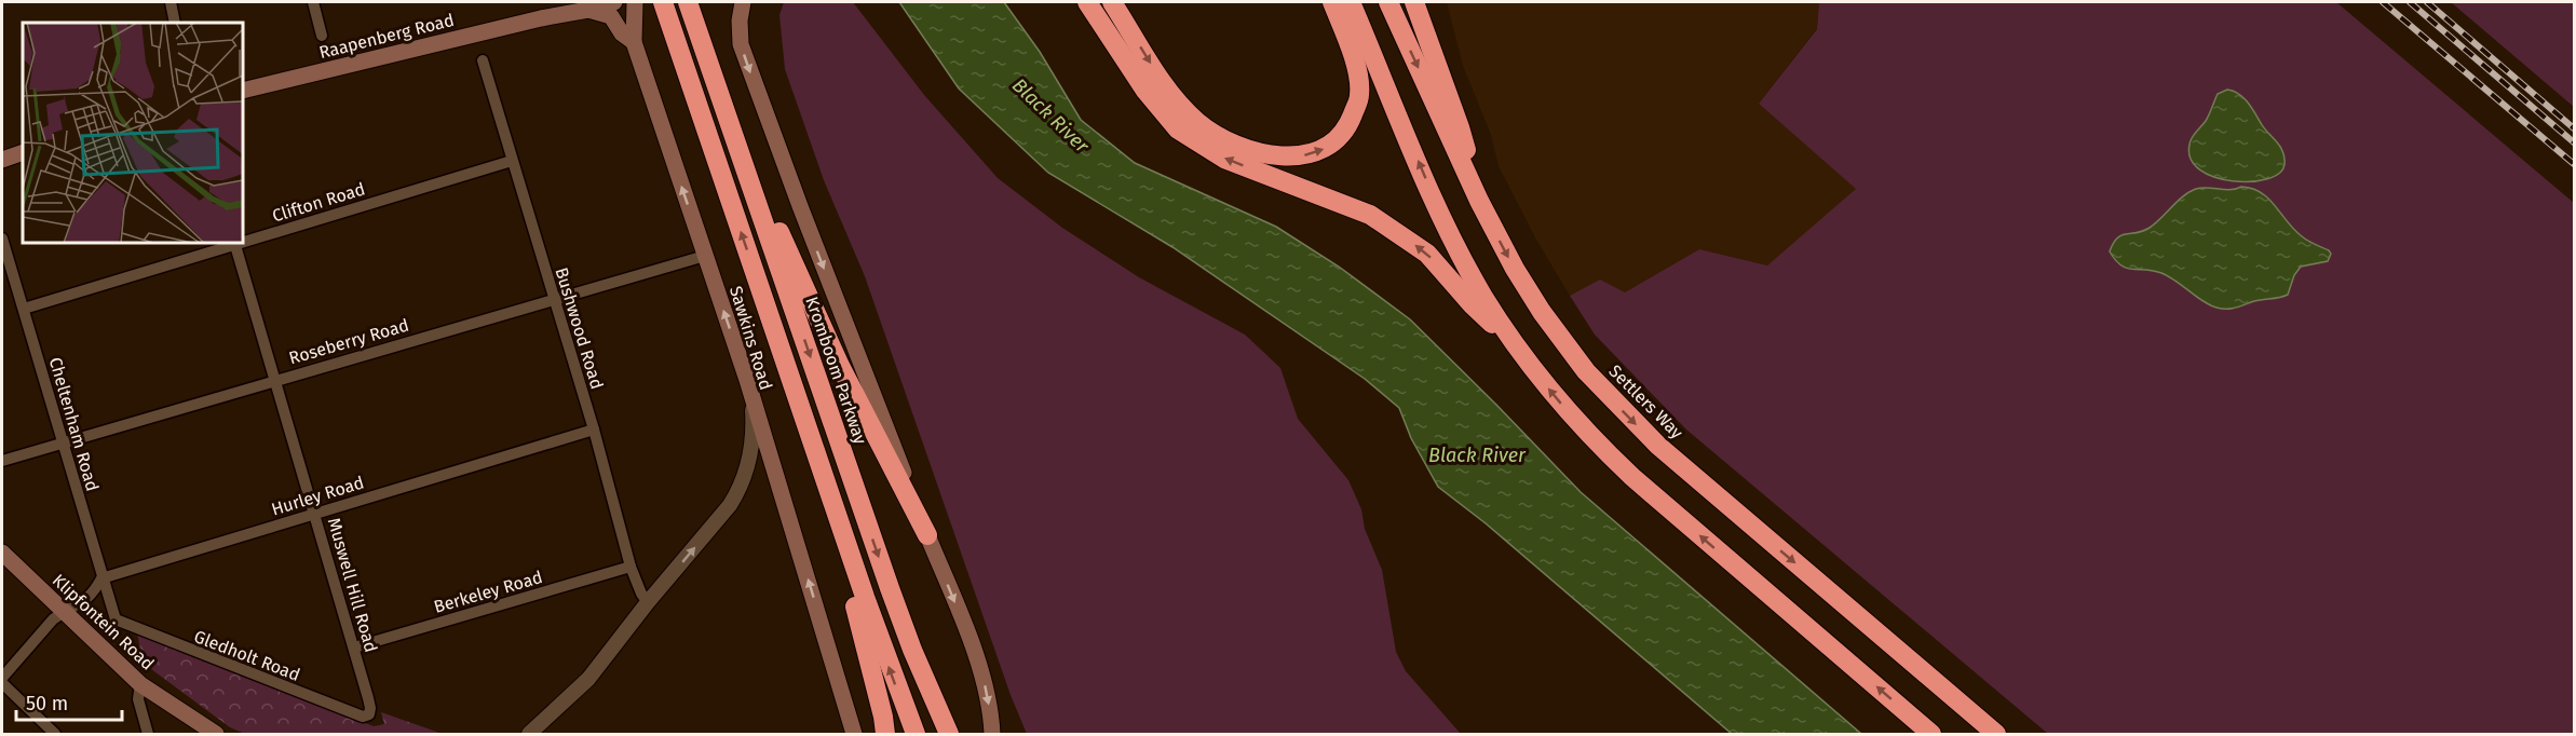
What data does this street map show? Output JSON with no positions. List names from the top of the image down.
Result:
{
  "streets": {
    "highway": ["Kromboom Parkway", "Settlers Way"],
    "main road": ["Raapenberg Road", "Sawkins Road", "Klipfontein Road"],
    "street": [
      "Clifton Road",
      "Bushwood Road",
      "Roseberry Road",
      "Cheltenham Road",
      "Hurley Road",
      "Muswell Hill Road",
      "Berkeley Road",
      "Gledholt Road"
    ]
  },
  "crossings": [
    ["Clifton Road", "Bushwood Road"],
    ["Clifton Road", "Cheltenham Road"],
    ["Clifton Road", "Muswell Hill Road"],
    ["Bushwood Road", "Sawkins Road"],
    ["Bushwood Road", "Roseberry Road"],
    ["Bushwood Road", "Hurley Road"],
    ["Bushwood Road", "Berkeley Road"],
    ["Sawkins Road", "Roseberry Road"],
    ["Roseberry Road", "Cheltenham Road"],
    ["Roseberry Road", "Muswell Hill Road"],
    ["Cheltenham Road", "Hurley Road"],
    ["Cheltenham Road", "Gledholt Road"],
    ["Hurley Road", "Muswell Hill Road"],
    ["Muswell Hill Road", "Berkeley Road"],
    ["Muswell Hill Road", "Gledholt Road"]
  ],
  "water": ["Black River"],
  "scale_bar": "50 m"
}
